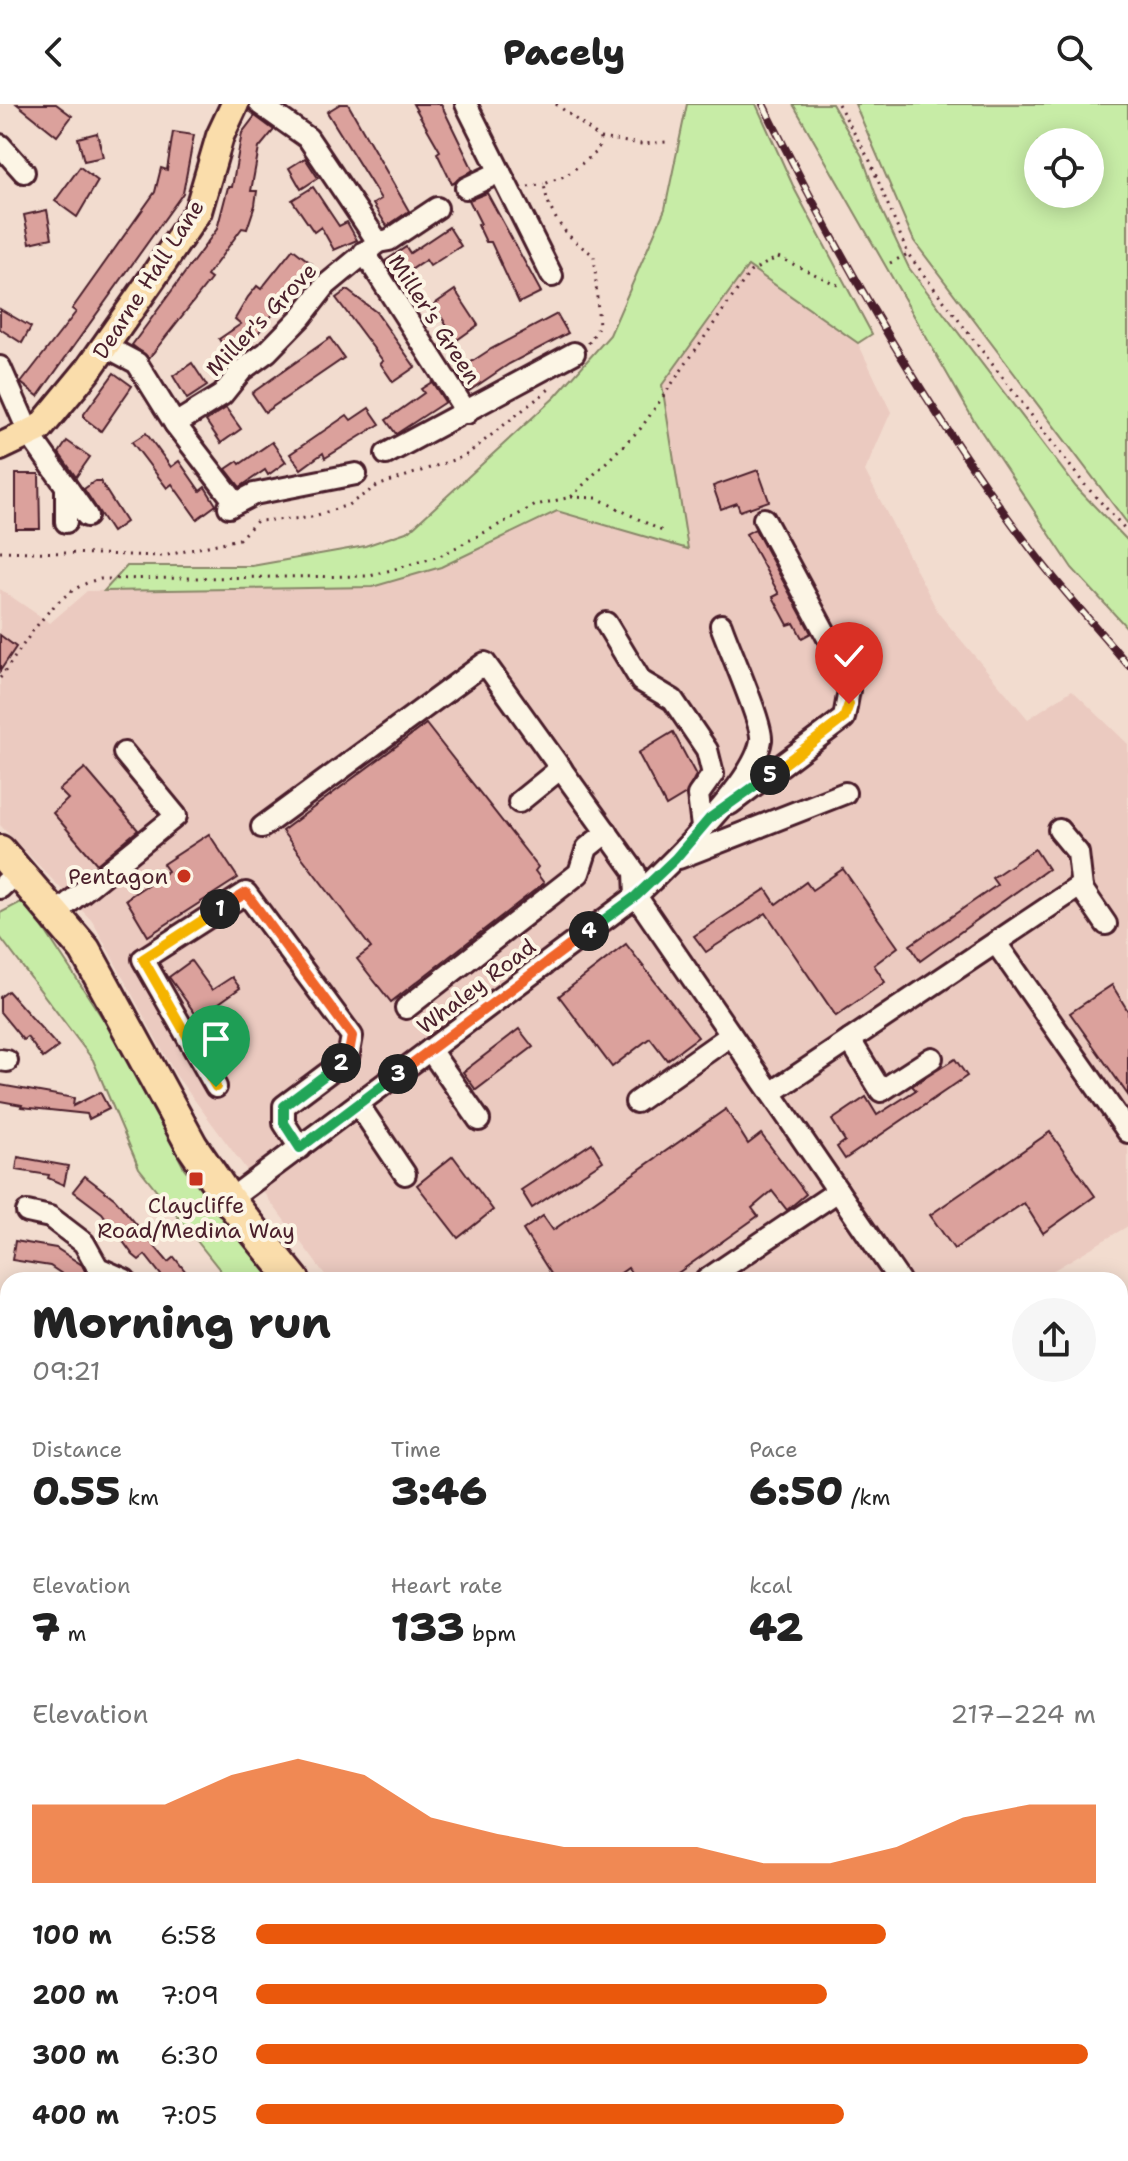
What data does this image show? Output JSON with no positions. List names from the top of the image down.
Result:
{
  "streets": {
    "main road": ["Dearne Hall Lane"],
    "street": ["Miller's Grove", "Miller's Green", "Whaley Road"]
  },
  "crossings": [
    ["Miller's Grove", "Miller's Green"]
  ],
  "places": {
    "other": ["Pentagon"],
    "transit": ["Claycliffe Road/Medina Way"]
  },
  "page": {
    "header": "Pacely",
    "pins": [
      "5",
      "1",
      "4",
      "2",
      "3"
    ],
    "heading": ["Morning run", "09:21"],
    "stats": [
      ["Distance", "0.55 km"],
      ["Time", "3:46"],
      ["Pace", "6:50 /km"],
      ["Elevation", "7 m"],
      ["Heart rate", "133 bpm"],
      ["kcal", "42"]
    ],
    "chart": ["Elevation", "217–224 m"],
    "list": [
      {
        "name": "100 m",
        "note": "6:58"
      },
      {
        "name": "200 m",
        "note": "7:09"
      },
      {
        "name": "300 m",
        "note": "6:30"
      },
      {
        "name": "400 m",
        "note": "7:05"
      }
    ]
  }
}
